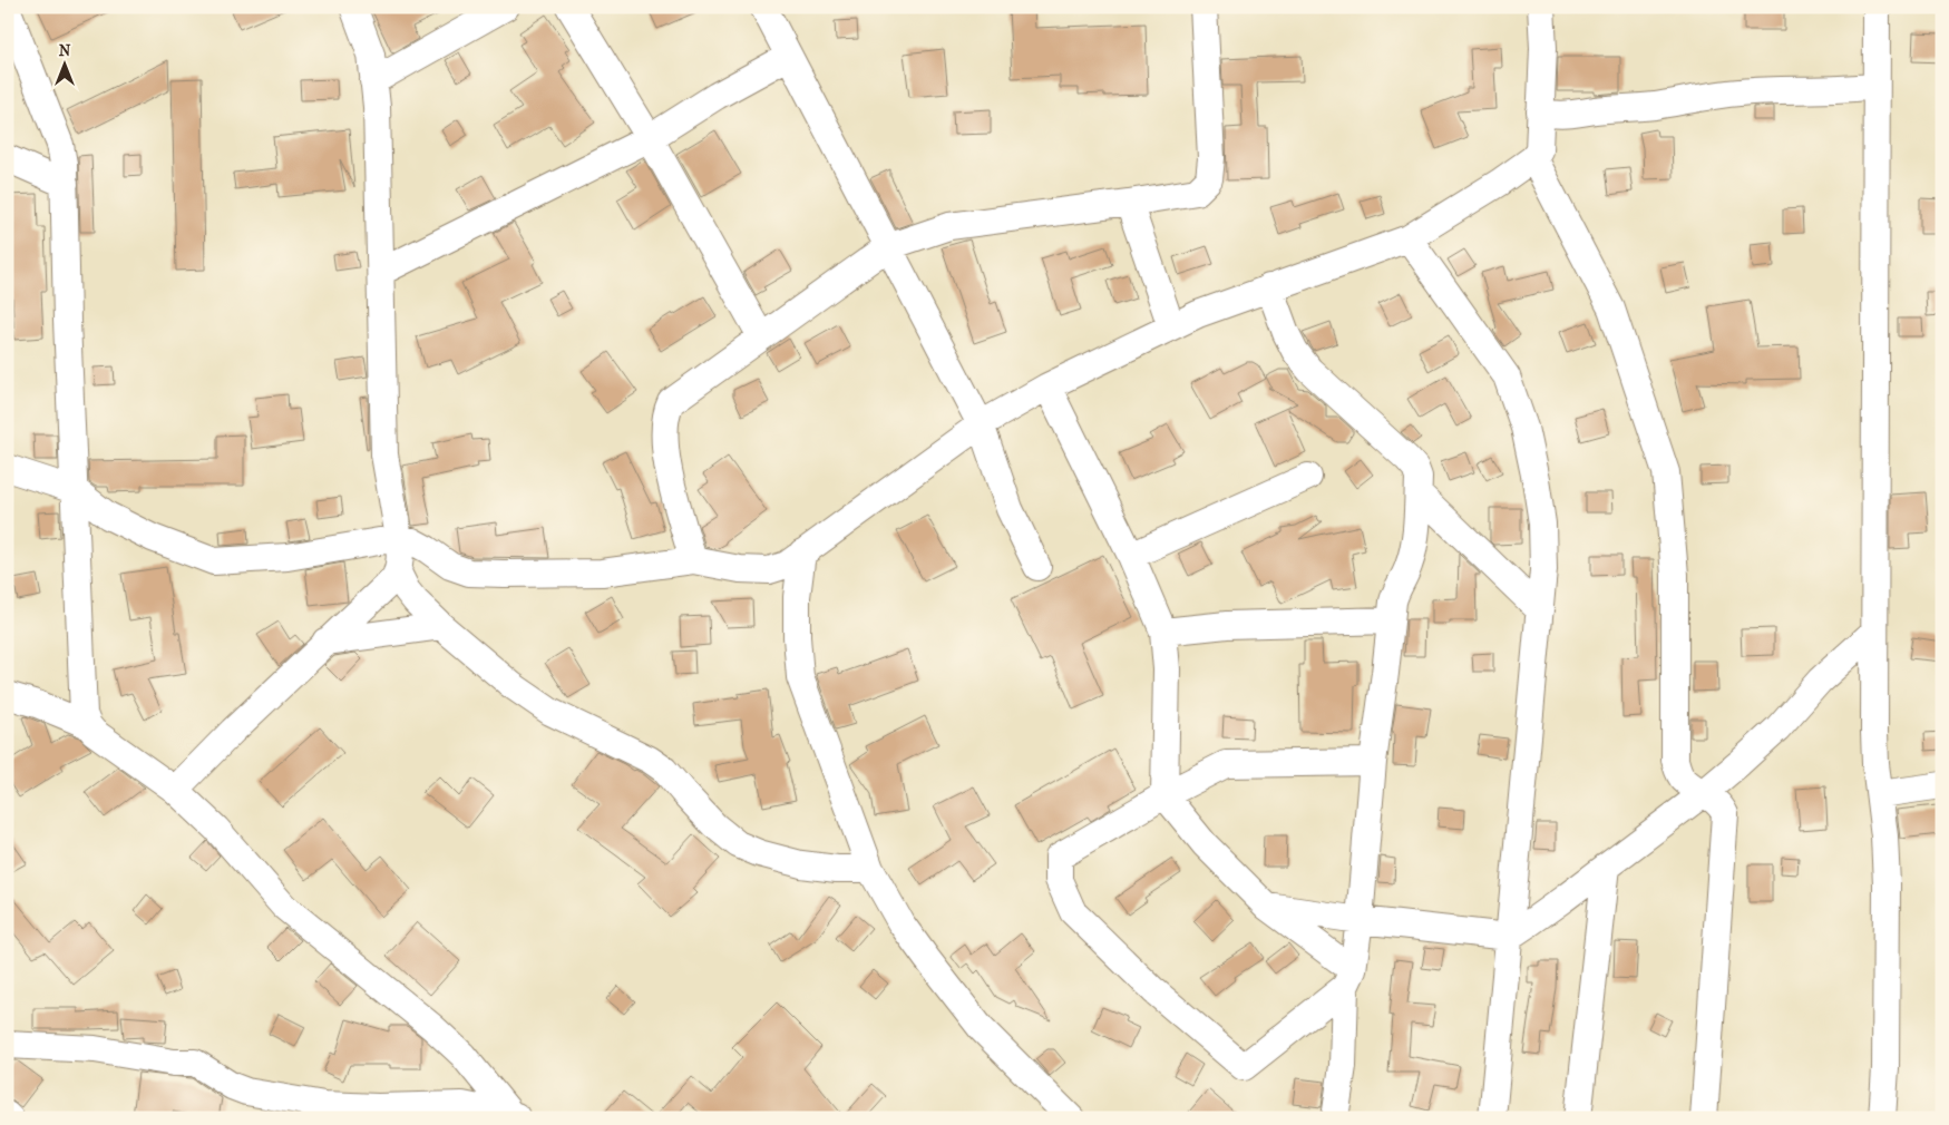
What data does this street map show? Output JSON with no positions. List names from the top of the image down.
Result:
{
  "north": "top"
}
